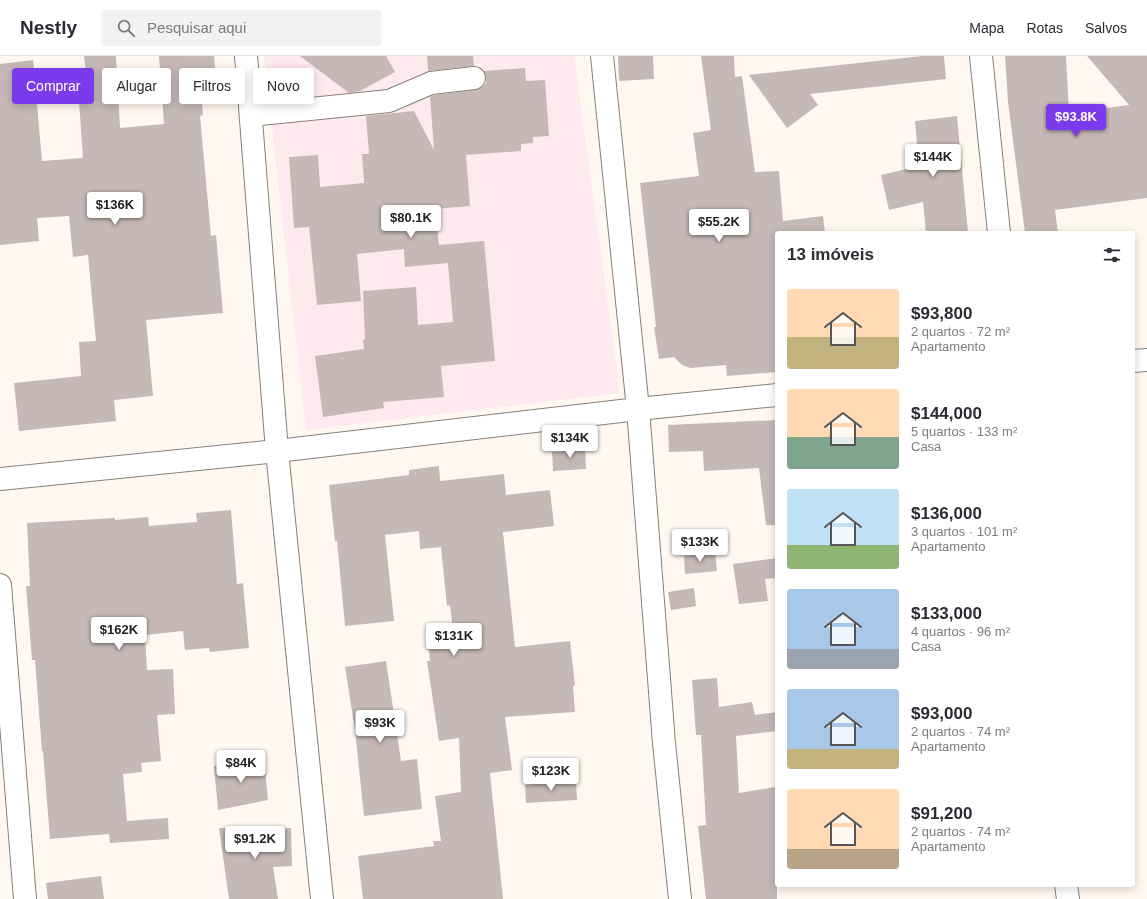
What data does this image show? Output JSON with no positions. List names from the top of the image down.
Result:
{
  "page": {
    "header": "Nestly",
    "search": "Pesquisar aqui",
    "nav": ["Mapa", "Rotas", "Salvos"],
    "chip": [
      "Comprar",
      "Alugar",
      "Filtros",
      "Novo"
    ],
    "price": [
      "$93.8K",
      "$144K",
      "$136K",
      "$80.1K",
      "$55.2K",
      "$134K",
      "$133K",
      "$162K",
      "$131K",
      "$93K",
      "$84K",
      "$123K",
      "$91.2K"
    ],
    "heading": "13 imóveis",
    "list": [
      {
        "name": "$93,800",
        "note": "2 quartos · 72 m² · Apartamento"
      },
      {
        "name": "$144,000",
        "note": "5 quartos · 133 m² · Casa"
      },
      {
        "name": "$136,000",
        "note": "3 quartos · 101 m² · Apartamento"
      },
      {
        "name": "$133,000",
        "note": "4 quartos · 96 m² · Casa"
      },
      {
        "name": "$93,000",
        "note": "2 quartos · 74 m² · Apartamento"
      },
      {
        "name": "$91,200",
        "note": "2 quartos · 74 m² · Apartamento"
      }
    ]
  }
}
